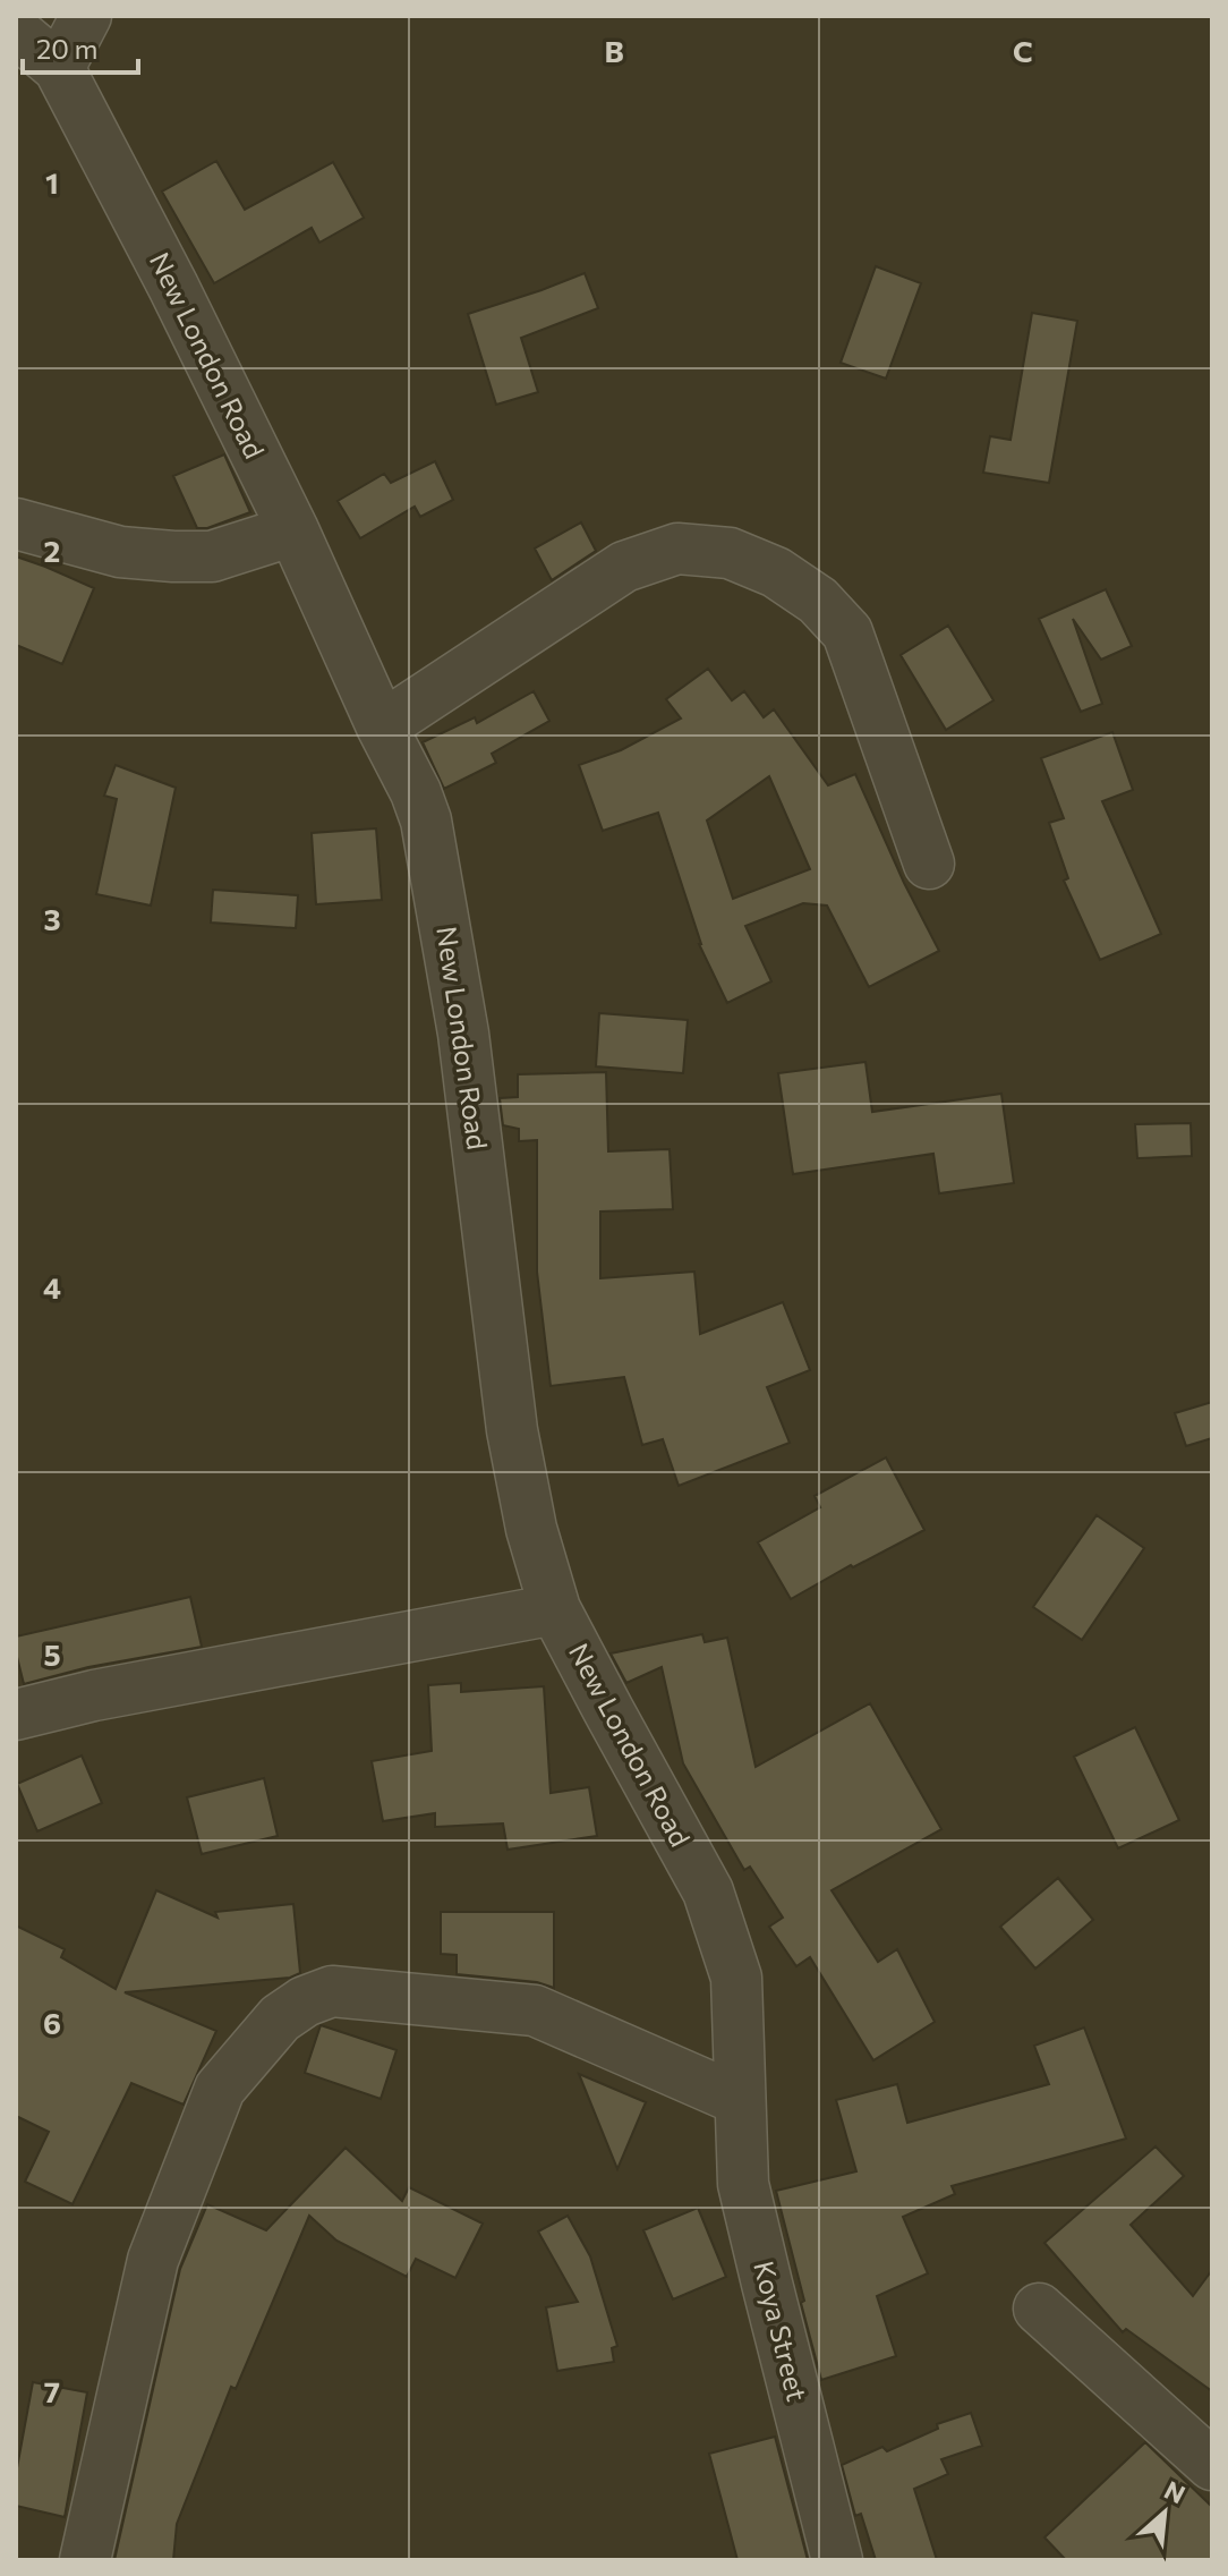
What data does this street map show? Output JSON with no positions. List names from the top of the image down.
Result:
{
  "streets": {
    "street": ["New London Road", "Koya Street"]
  },
  "crossings": [
    ["New London Road", "Koya Street"]
  ],
  "scale_bar": "20 m",
  "north": "top right",
  "grid": {
    "columns": ["B", "C"],
    "rows": [
      "1",
      "2",
      "3",
      "4",
      "5",
      "6",
      "7"
    ]
  }
}
